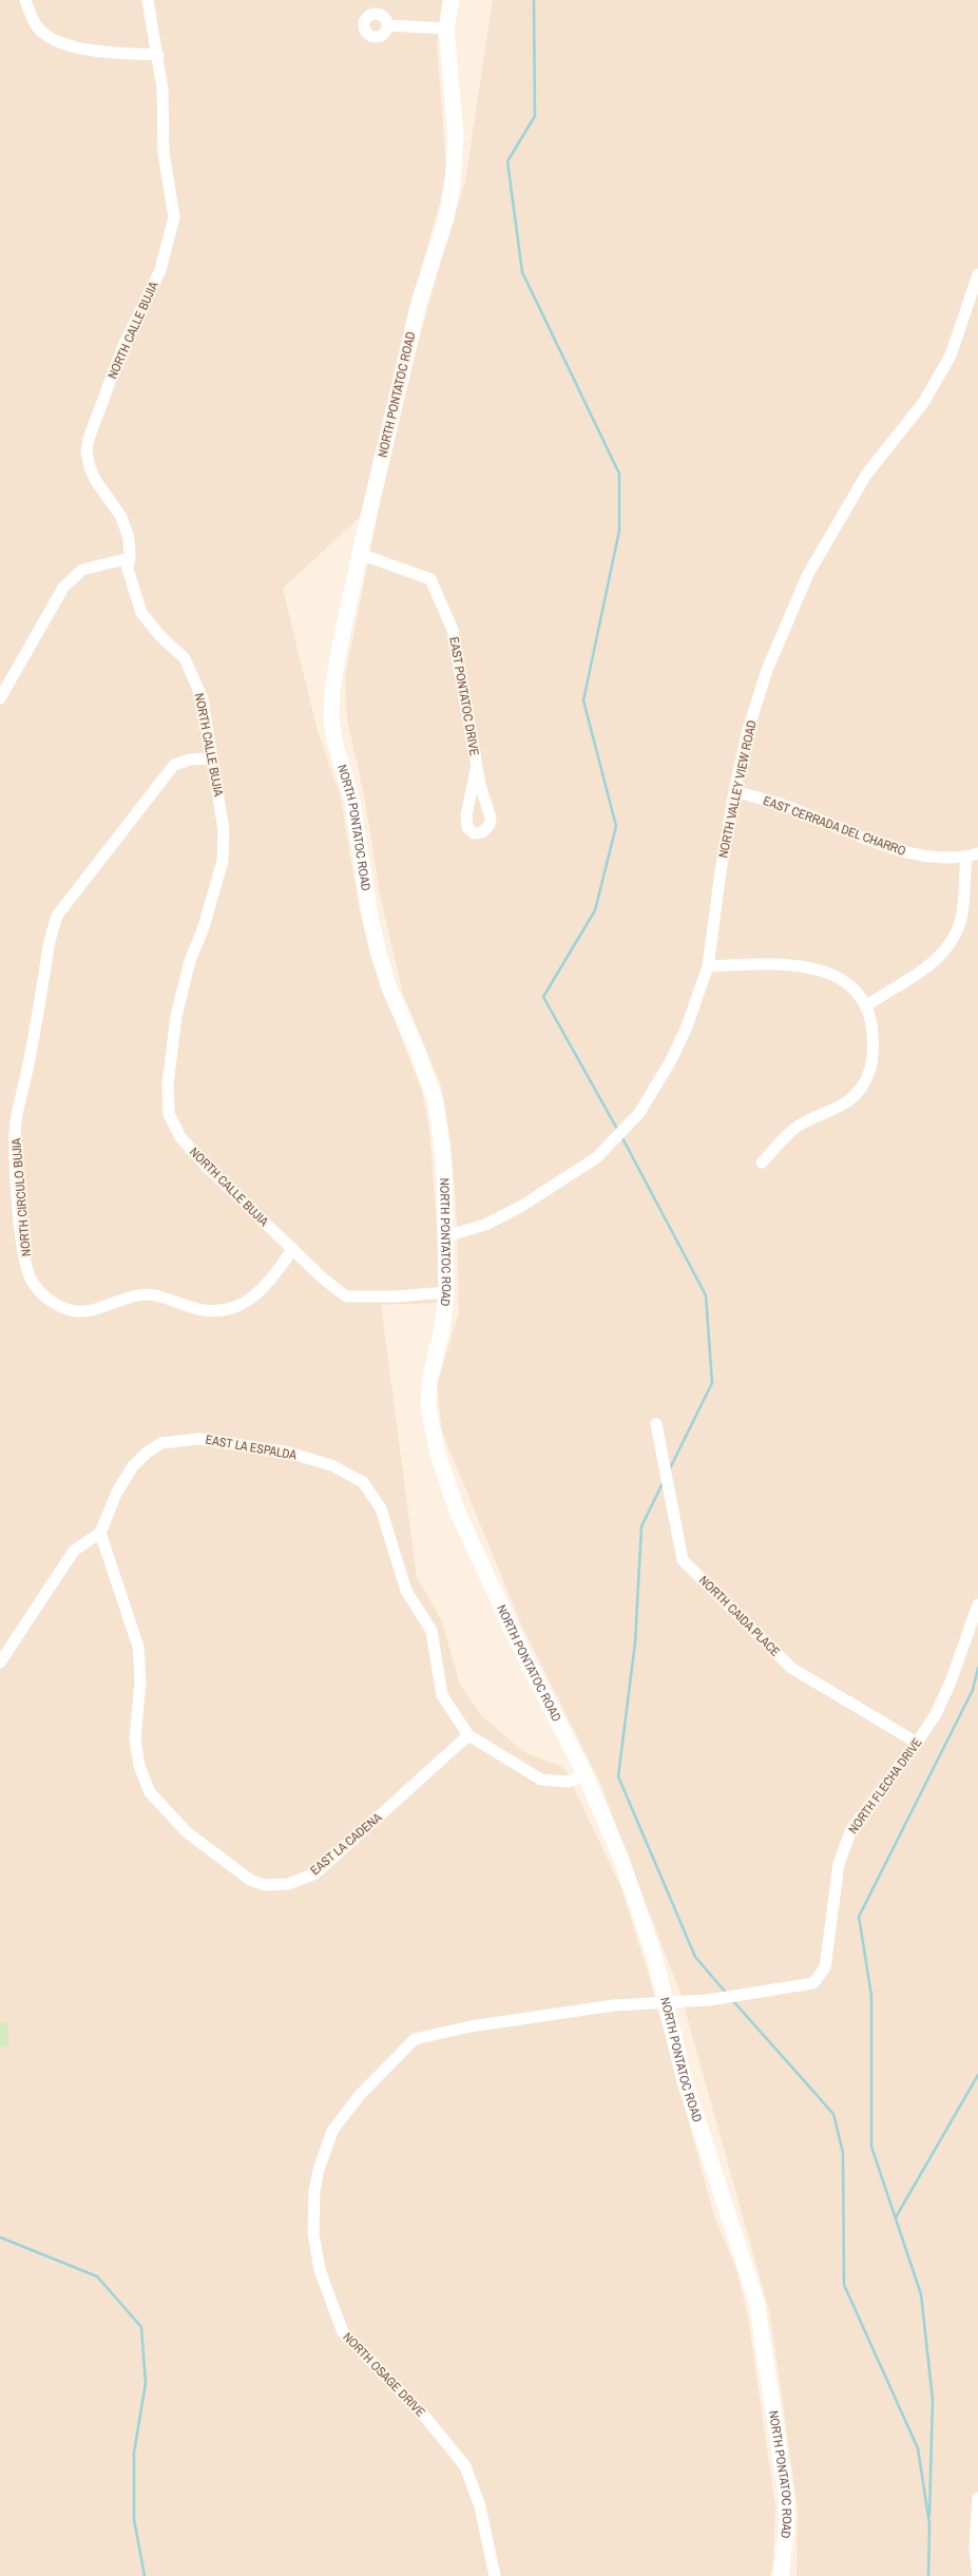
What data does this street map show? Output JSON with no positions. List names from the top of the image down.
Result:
{
  "streets": {
    "street": [
      "NORTH CALLE BUJIA",
      "NORTH PONTATOC ROAD",
      "EAST PONTATOC DRIVE",
      "NORTH VALLEY VIEW ROAD",
      "EAST CERRADA DEL CHARRO",
      "NORTH CIRCULO BUJIA",
      "EAST LA ESPALDA",
      "NORTH CAIDA PLACE",
      "NORTH FLECHA DRIVE",
      "EAST LA CADENA",
      "NORTH OSAGE DRIVE"
    ]
  },
  "crossings": [
    ["NORTH CALLE BUJIA", "NORTH PONTATOC ROAD"],
    ["NORTH CALLE BUJIA", "NORTH CIRCULO BUJIA"],
    ["NORTH PONTATOC ROAD", "EAST PONTATOC DRIVE"],
    ["NORTH PONTATOC ROAD", "NORTH VALLEY VIEW ROAD"],
    ["NORTH PONTATOC ROAD", "EAST LA ESPALDA"],
    ["NORTH PONTATOC ROAD", "NORTH FLECHA DRIVE"],
    ["NORTH PONTATOC ROAD", "NORTH OSAGE DRIVE"],
    ["NORTH VALLEY VIEW ROAD", "EAST CERRADA DEL CHARRO"],
    ["EAST LA ESPALDA", "EAST LA CADENA"],
    ["NORTH CAIDA PLACE", "NORTH FLECHA DRIVE"],
    ["NORTH FLECHA DRIVE", "NORTH OSAGE DRIVE"]
  ]
}
